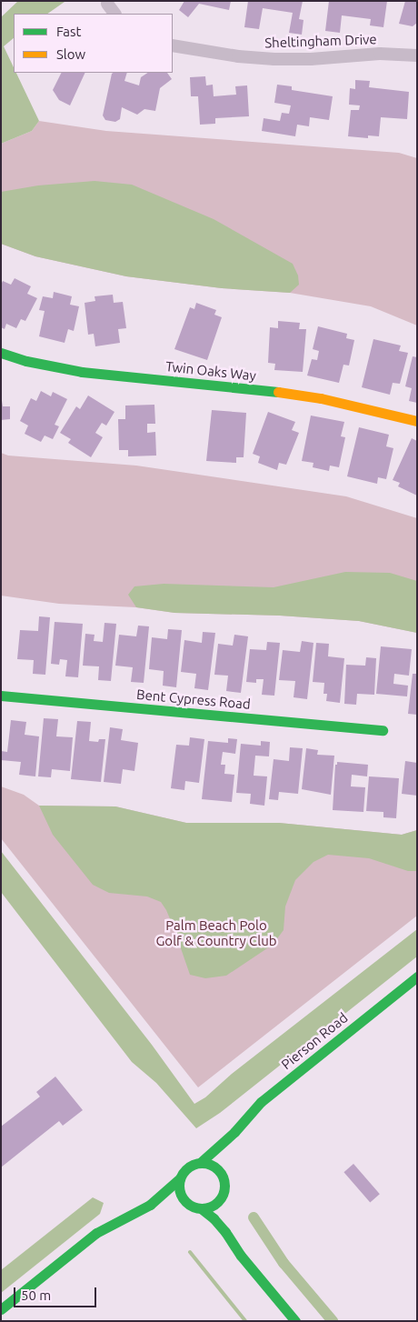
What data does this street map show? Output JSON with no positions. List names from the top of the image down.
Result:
{
  "streets": {
    "street": [
      "Sheltingham Drive",
      "Twin Oaks Way",
      "Bent Cypress Road",
      "Pierson Road"
    ]
  },
  "parks": ["Palm Beach Polo Golf & Country Club"],
  "legend": ["Fast", "Slow"],
  "scale_bar": "50 m"
}
